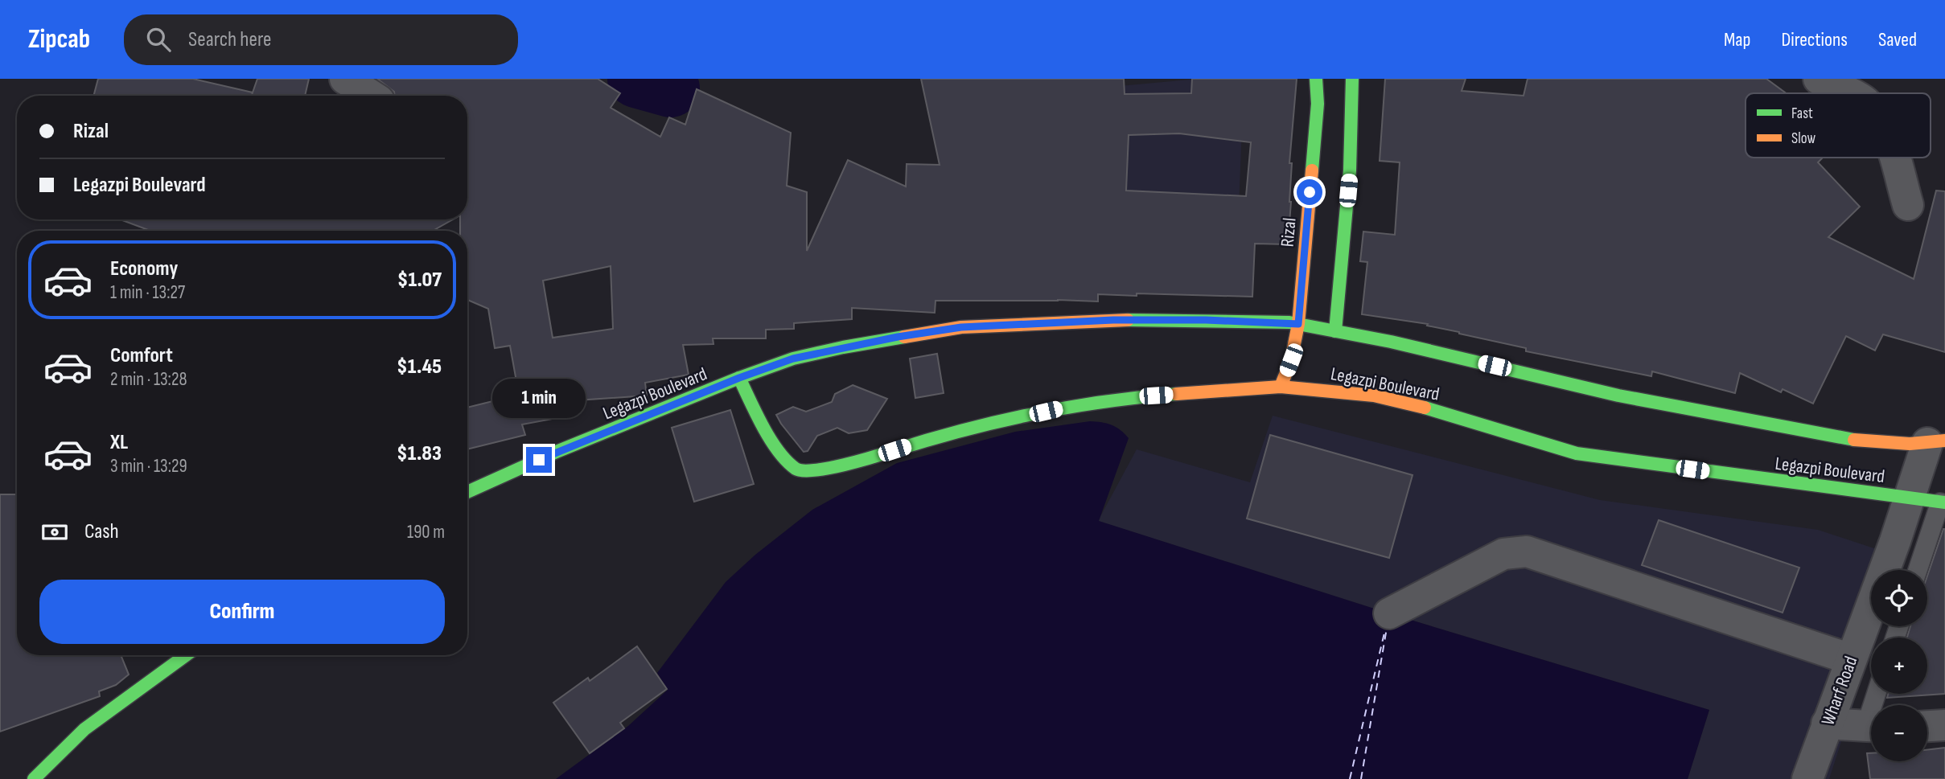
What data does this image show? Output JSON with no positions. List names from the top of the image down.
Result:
{
  "streets": {
    "street": ["Rizal", "Legazpi Boulevard", "Wharf Road"]
  },
  "crossings": [
    ["Rizal", "Legazpi Boulevard"],
    ["Legazpi Boulevard", "Wharf Road"]
  ],
  "legend": ["Fast", "Slow"],
  "page": {
    "header": "Zipcab",
    "search": "Search here",
    "nav": ["Map", "Directions", "Saved"],
    "banner": ["Rizal", "Legazpi Boulevard"],
    "list": [
      {
        "name": "Economy",
        "note": "1 min · 13:27",
        "value": "$1.07"
      },
      {
        "name": "Comfort",
        "note": "2 min · 13:28",
        "value": "$1.45"
      },
      {
        "name": "XL",
        "note": "3 min · 13:29",
        "value": "$1.83"
      }
    ],
    "bubble": "1 min",
    "pay": ["Cash", "190 m"],
    "buttons": "Confirm",
    "map_buttons": ["+", "−"]
  }
}
